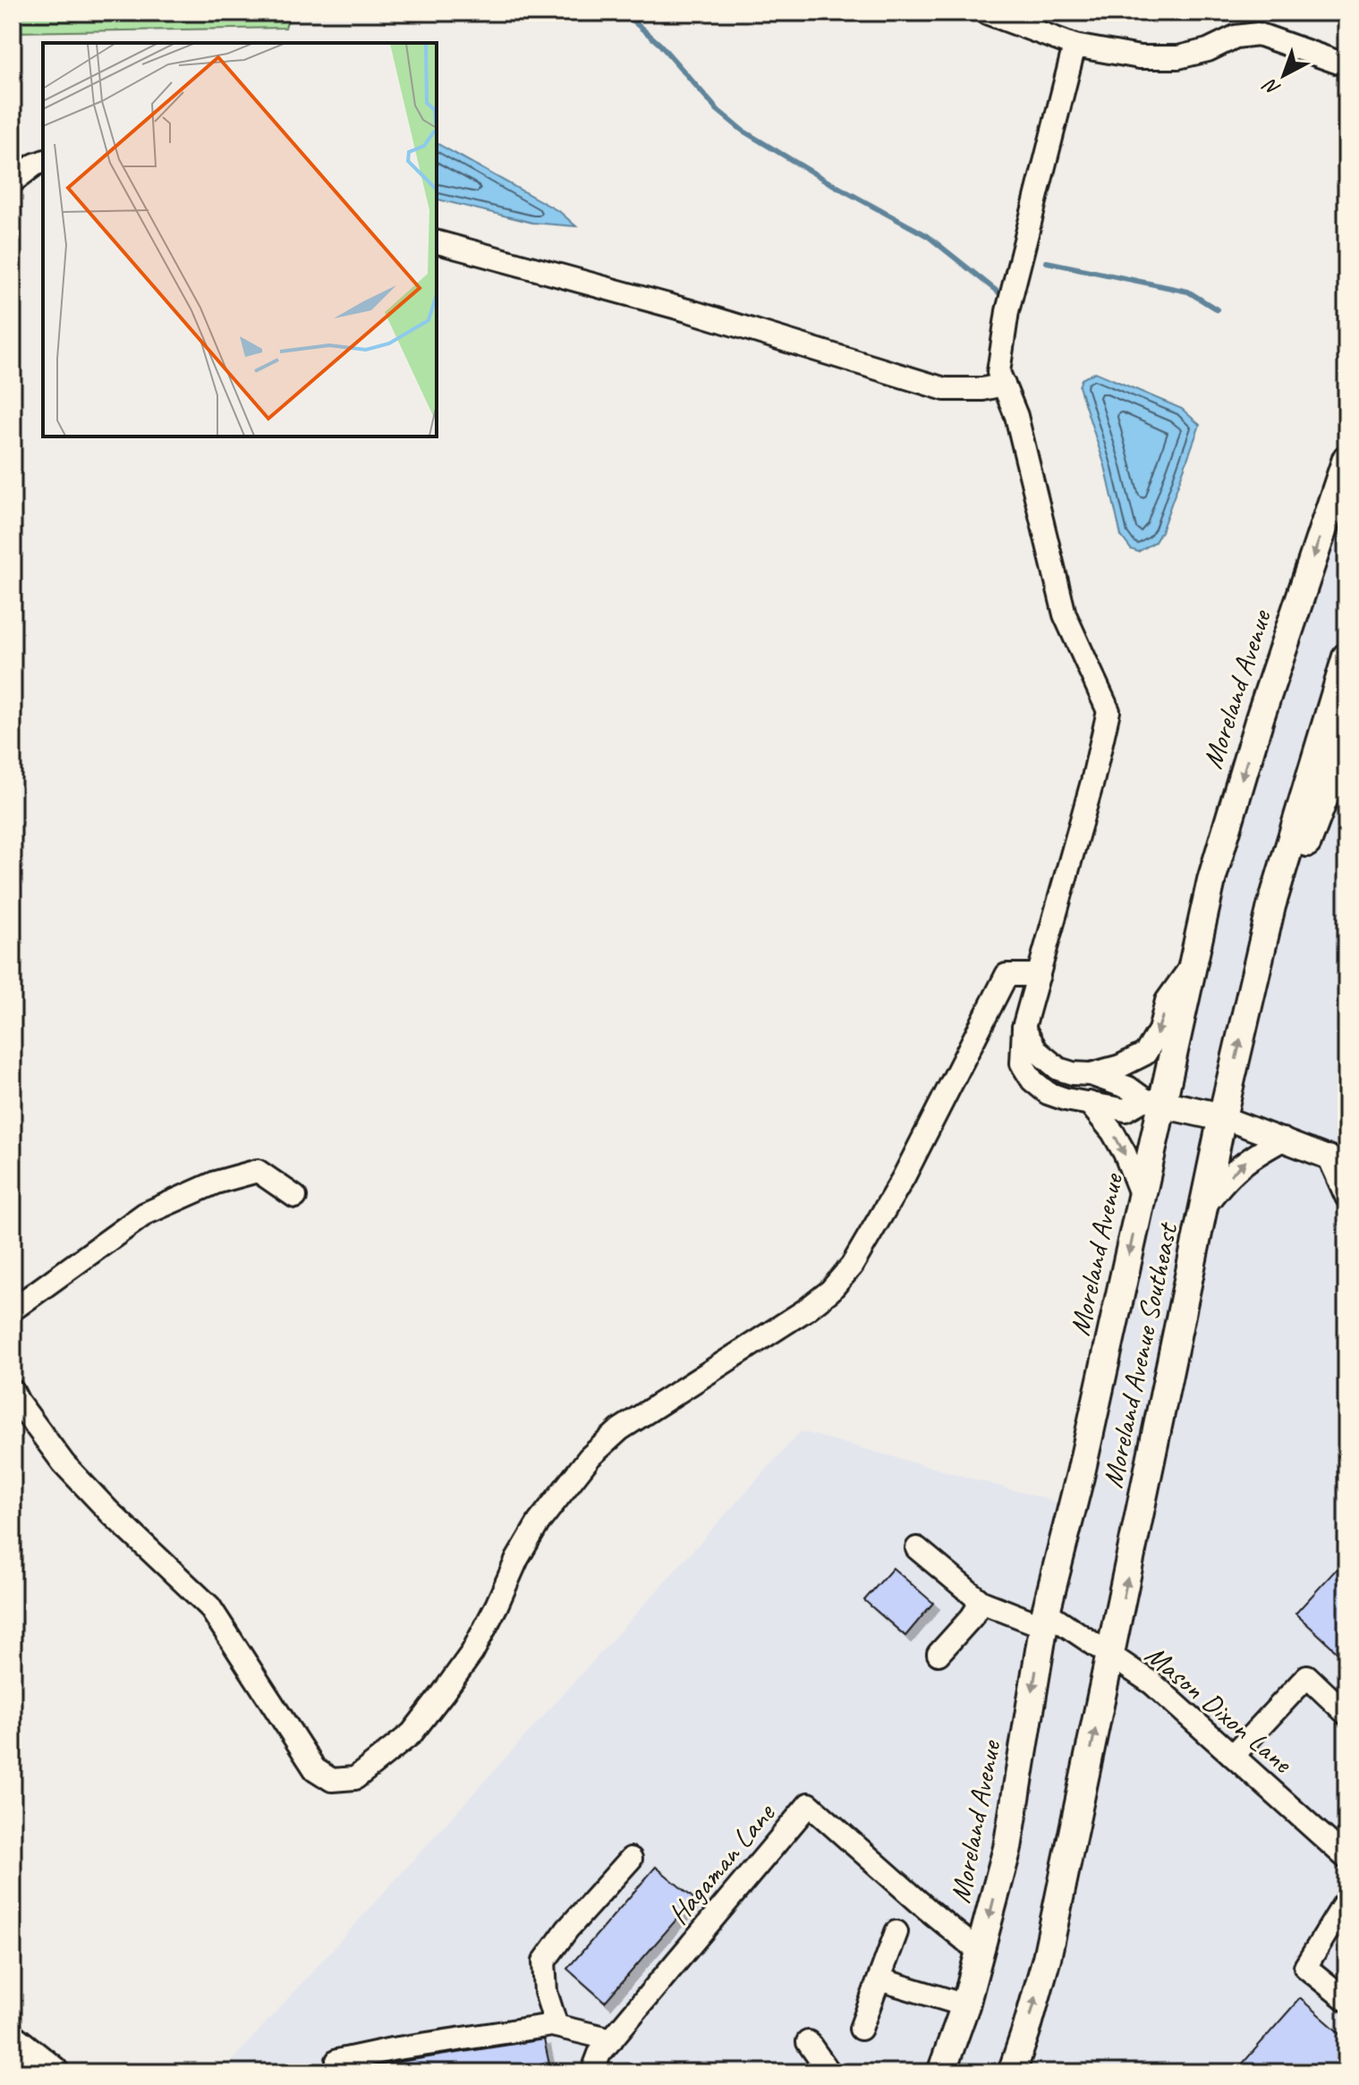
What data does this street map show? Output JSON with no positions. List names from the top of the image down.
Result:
{
  "streets": {
    "main road": ["Moreland Avenue", "Moreland Avenue Southeast"],
    "street": ["Mason Dixon Lane", "Hagaman Lane"]
  },
  "crossings": [
    ["Moreland Avenue", "Mason Dixon Lane"],
    ["Moreland Avenue", "Hagaman Lane"],
    ["Moreland Avenue Southeast", "Mason Dixon Lane"]
  ],
  "one_way": ["Moreland Avenue", "Moreland Avenue Southeast"],
  "north": "bottom left"
}
